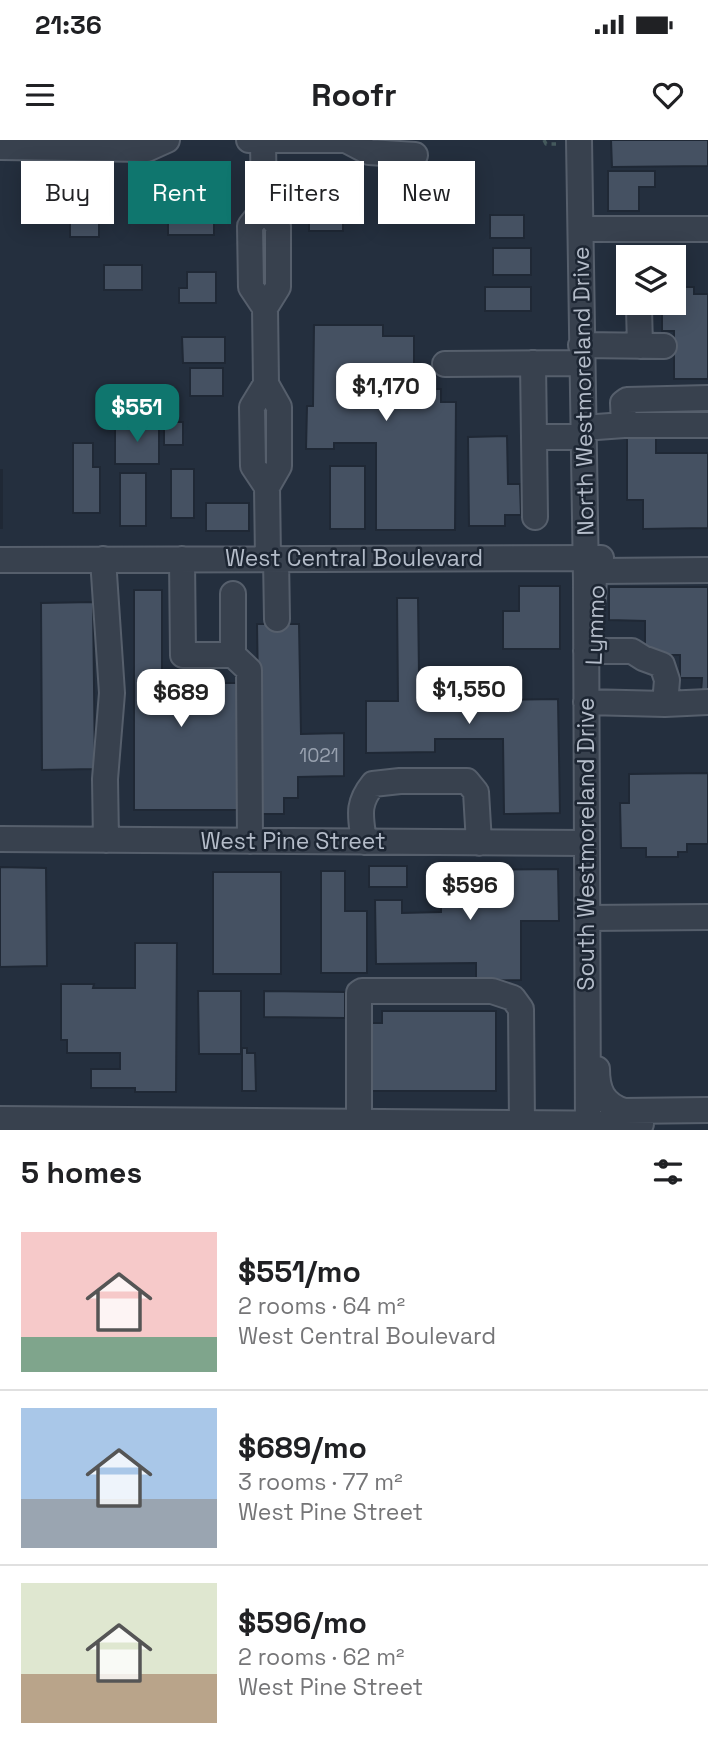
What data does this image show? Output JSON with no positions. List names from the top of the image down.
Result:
{
  "streets": {
    "street": [
      "North Westmoreland Drive",
      "West Central Boulevard",
      "Lymmo",
      "West Pine Street",
      "South Westmoreland Drive"
    ]
  },
  "crossings": [
    ["North Westmoreland Drive", "West Central Boulevard"],
    ["North Westmoreland Drive", "South Westmoreland Drive"],
    ["West Central Boulevard", "South Westmoreland Drive"],
    ["Lymmo", "South Westmoreland Drive"],
    ["West Pine Street", "South Westmoreland Drive"]
  ],
  "house_numbers": ["1021"],
  "page": {
    "status": "21:36",
    "header": "Roofr",
    "chip": [
      "Buy",
      "Rent",
      "Filters",
      "New"
    ],
    "price": [
      "$1,170",
      "$551",
      "$1,550",
      "$689",
      "$596"
    ],
    "heading": "5 homes",
    "list": [
      {
        "name": "$551/mo",
        "note": "2 rooms · 64 m² · West Central Boulevard"
      },
      {
        "name": "$689/mo",
        "note": "3 rooms · 77 m² · West Pine Street"
      },
      {
        "name": "$596/mo",
        "note": "2 rooms · 62 m² · West Pine Street"
      }
    ]
  }
}
